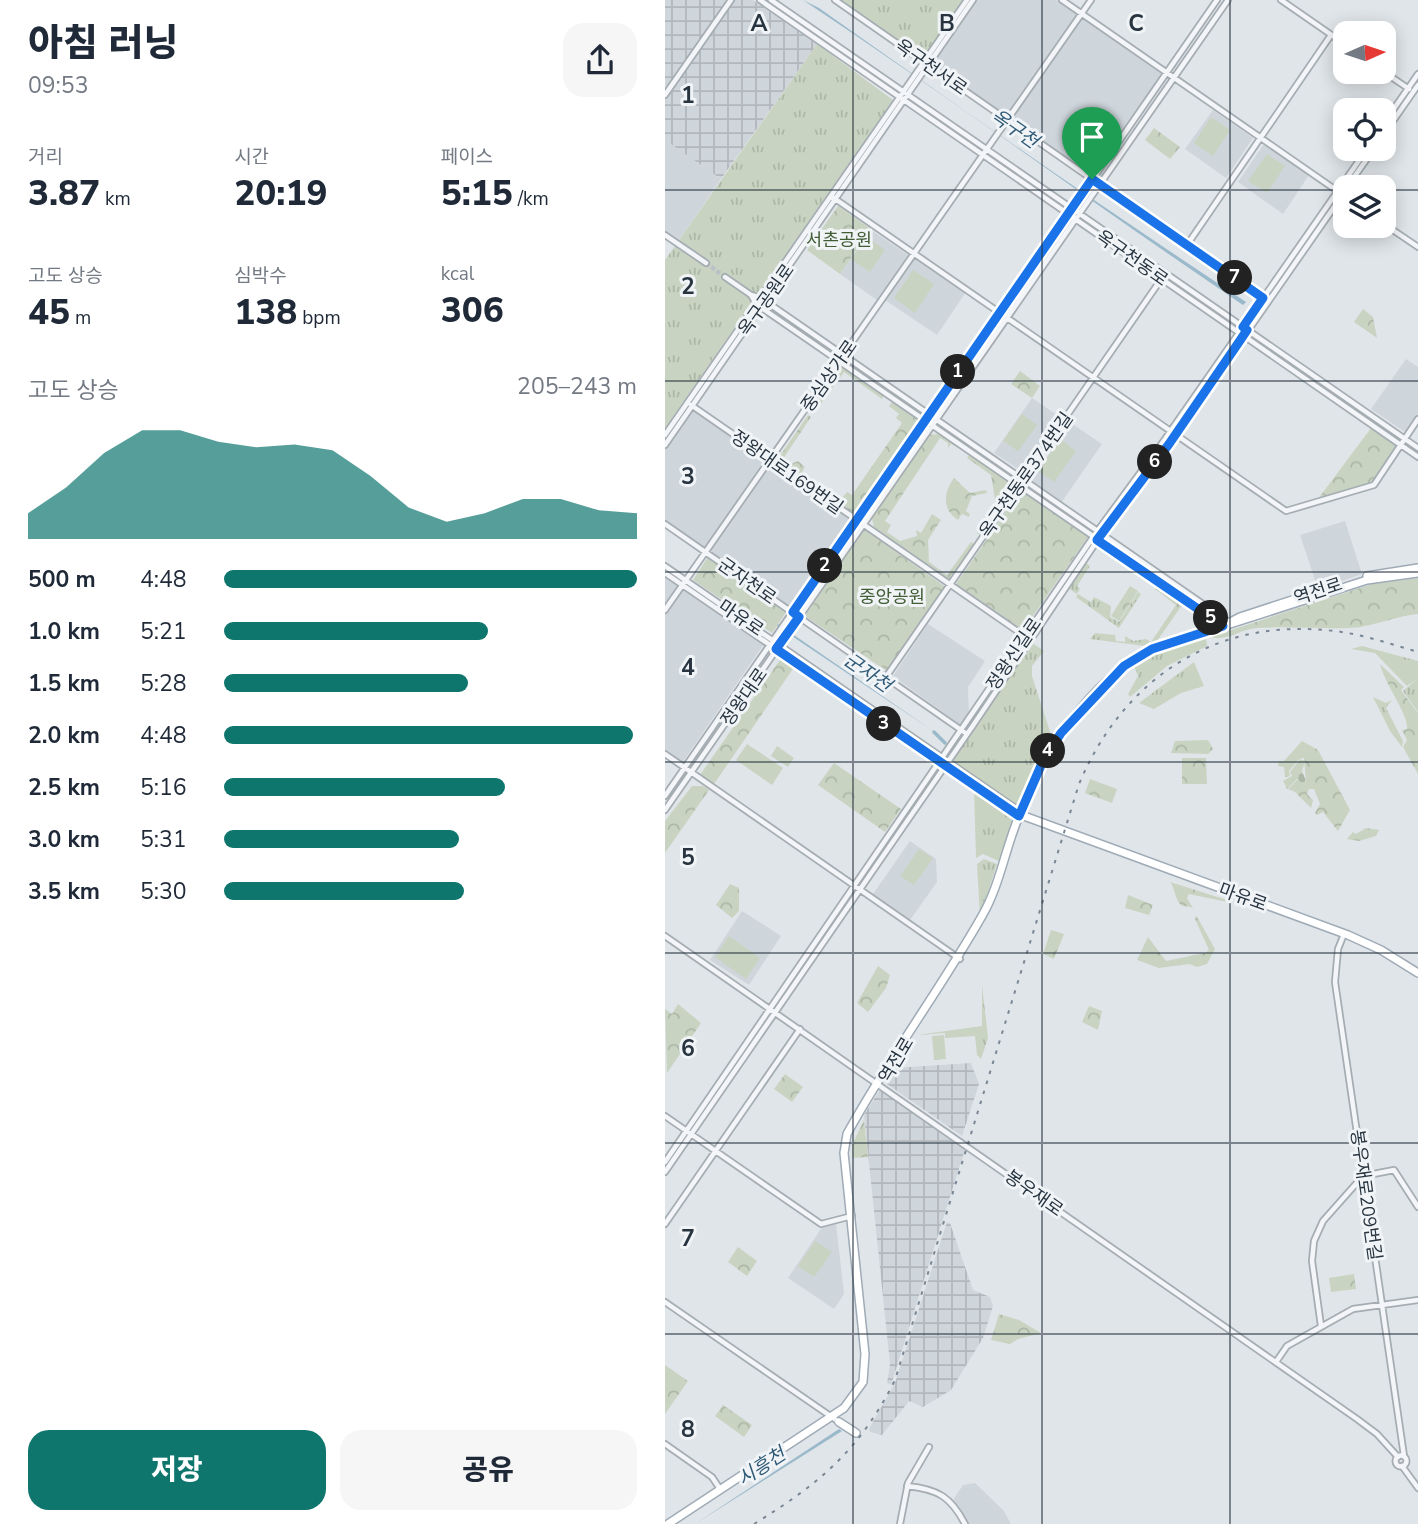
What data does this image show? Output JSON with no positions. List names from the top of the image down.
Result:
{
  "streets": {
    "main road": ["역전로", "마유로"],
    "street": [
      "옥구천서로",
      "옥구천동로",
      "옥구공원로",
      "중심상가로",
      "정왕대로169번길",
      "옥구천동로374번길",
      "군자천로",
      "정왕신길로",
      "정왕대로",
      "봉우재로",
      "봉우재로209번길"
    ]
  },
  "crossings": [
    ["옥구천서로", "옥구공원로"],
    ["옥구천서로", "중심상가로"],
    ["옥구천서로", "정왕신길로"],
    ["옥구천서로", "정왕대로"],
    ["옥구천동로", "옥구공원로"],
    ["옥구천동로", "중심상가로"],
    ["옥구천동로", "옥구천동로374번길"],
    ["옥구천동로", "정왕신길로"],
    ["옥구천동로", "정왕대로"],
    ["옥구공원로", "정왕대로169번길"],
    ["중심상가로", "정왕대로169번길"],
    ["중심상가로", "군자천로"],
    ["중심상가로", "마유로"],
    ["정왕대로169번길", "옥구천동로374번길"],
    ["정왕대로169번길", "정왕신길로"],
    ["정왕대로169번길", "정왕대로"],
    ["옥구천동로374번길", "군자천로"],
    ["군자천로", "정왕신길로"],
    ["군자천로", "정왕대로"],
    ["역전로", "마유로"],
    ["역전로", "봉우재로"],
    ["마유로", "정왕신길로"],
    ["마유로", "정왕대로"],
    ["마유로", "봉우재로209번길"],
    ["정왕신길로", "봉우재로"],
    ["봉우재로", "봉우재로209번길"]
  ],
  "water": ["옥구천", "군자천", "시흥천"],
  "parks": ["서촌공원", "중앙공원"],
  "north": "right",
  "page": {
    "heading": ["아침 러닝", "09:53"],
    "stats": [
      ["거리", "3.87 km"],
      ["시간", "20:19"],
      ["페이스", "5:15 /km"],
      ["고도 상승", "45 m"],
      ["심박수", "138 bpm"],
      ["kcal", "306"]
    ],
    "pins": [
      "7",
      "1",
      "6",
      "2",
      "5",
      "3",
      "4"
    ],
    "chart": ["고도 상승", "205–243 m"],
    "list": [
      {
        "name": "500 m",
        "note": "4:48"
      },
      {
        "name": "1.0 km",
        "note": "5:21"
      },
      {
        "name": "1.5 km",
        "note": "5:28"
      },
      {
        "name": "2.0 km",
        "note": "4:48"
      },
      {
        "name": "2.5 km",
        "note": "5:16"
      },
      {
        "name": "3.0 km",
        "note": "5:31"
      },
      {
        "name": "3.5 km",
        "note": "5:30"
      }
    ],
    "buttons": ["저장", "공유"]
  },
  "grid": {
    "columns": ["A", "B", "C"],
    "rows": [
      "1",
      "2",
      "3",
      "4",
      "5",
      "6",
      "7",
      "8"
    ]
  }
}
